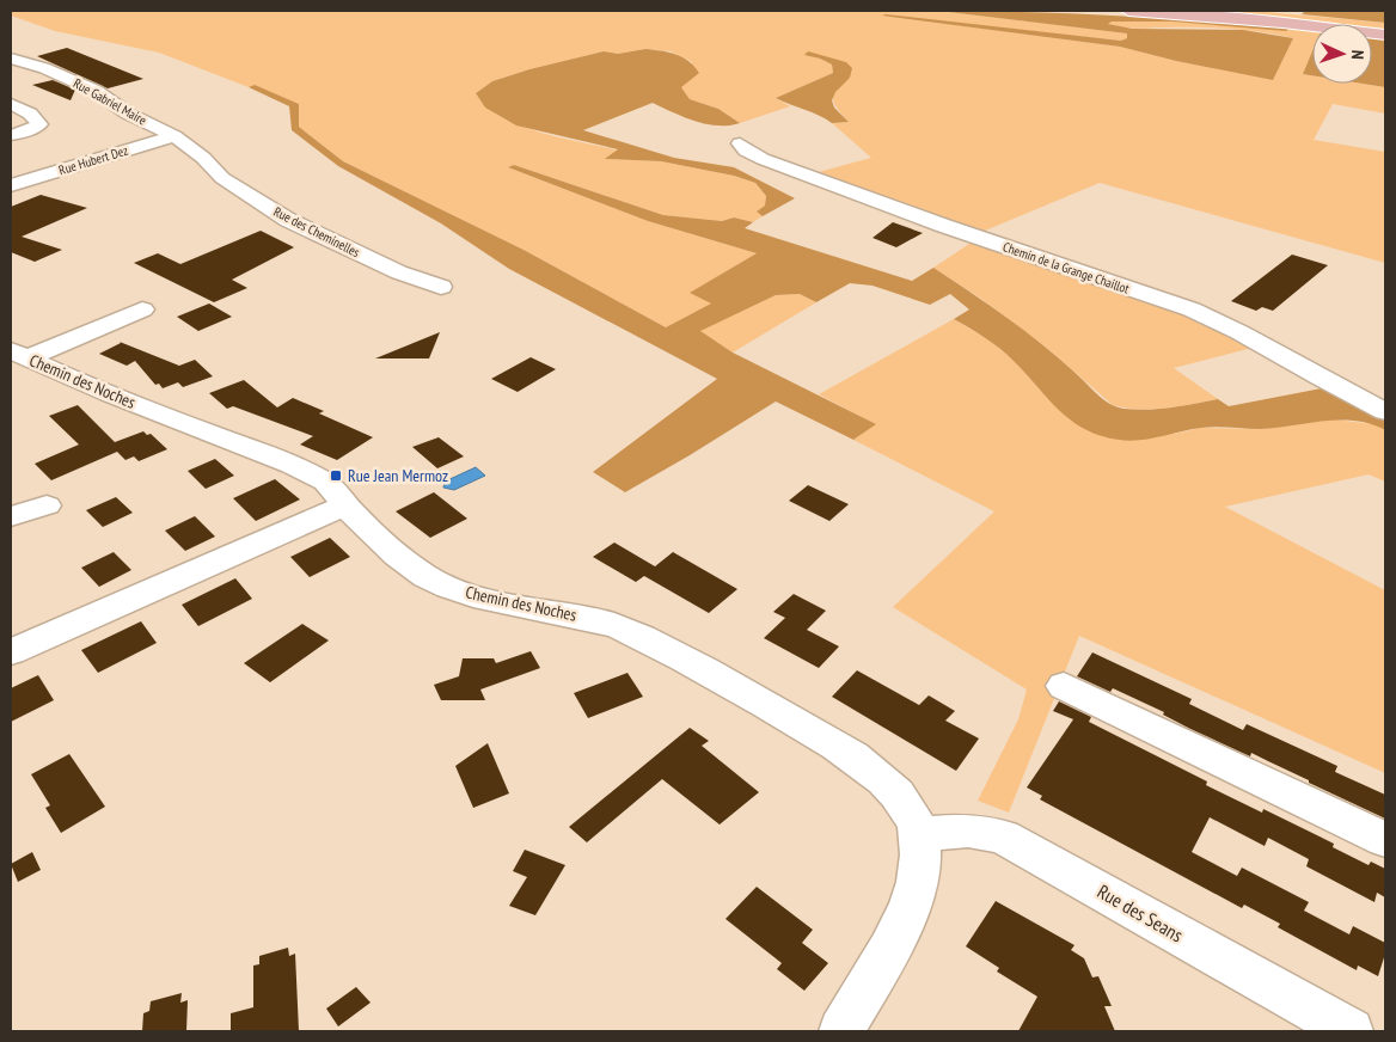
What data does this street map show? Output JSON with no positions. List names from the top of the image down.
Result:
{
  "streets": {
    "street": [
      "Rue Gabriel Maire",
      "Rue Hubert Dez",
      "Rue des Cheminelles",
      "Chemin de la Grange Chaillot",
      "Chemin des Noches",
      "Rue des Seans"
    ]
  },
  "crossings": [
    ["Rue Gabriel Maire", "Rue Hubert Dez"],
    ["Rue Gabriel Maire", "Rue des Cheminelles"],
    ["Rue Hubert Dez", "Rue des Cheminelles"],
    ["Chemin des Noches", "Rue des Seans"]
  ],
  "places": {
    "transit": ["Rue Jean Mermoz"]
  },
  "north": "right"
}
